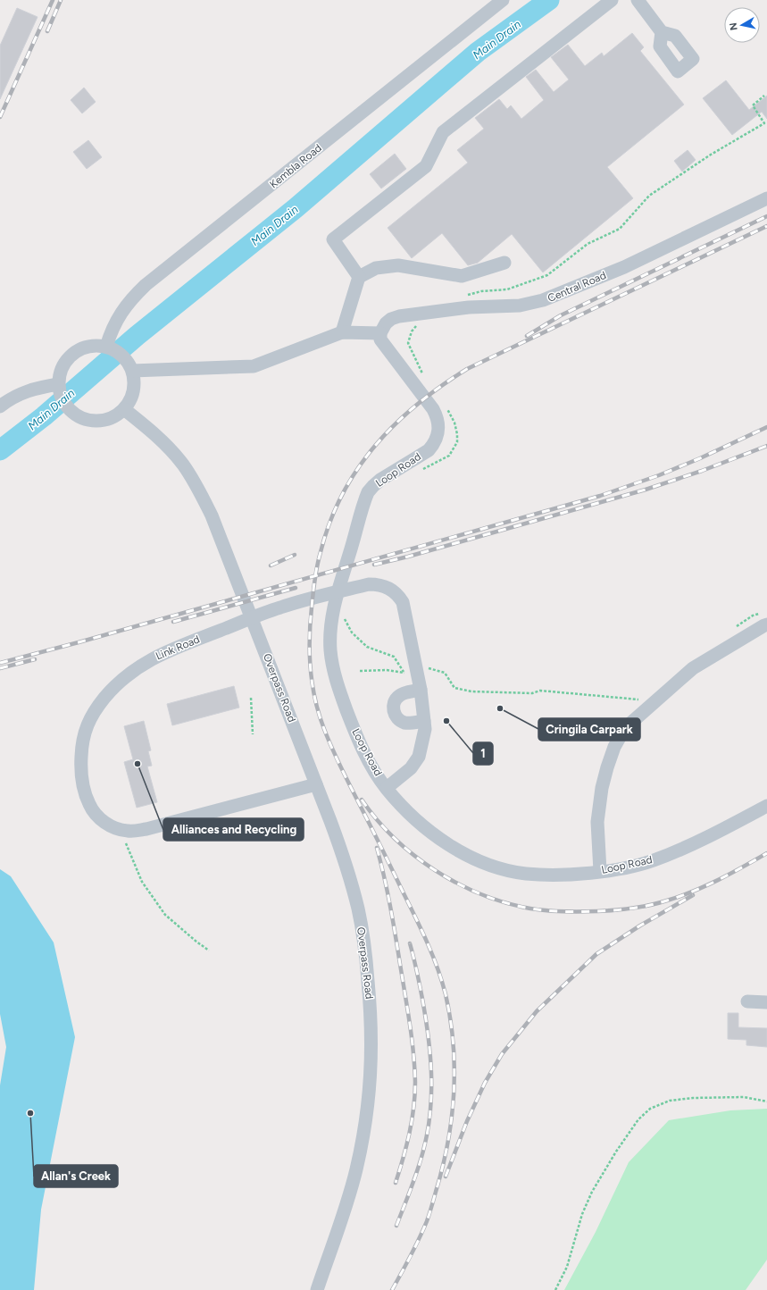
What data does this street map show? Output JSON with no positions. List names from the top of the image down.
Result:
{
  "streets": {
    "street": [
      "Kembla Road",
      "Central Road",
      "Loop Road",
      "Link Road",
      "Overpass Road"
    ]
  },
  "crossings": [
    ["Kembla Road", "Overpass Road"],
    ["Central Road", "Loop Road"],
    ["Loop Road", "Link Road"],
    ["Link Road", "Overpass Road"]
  ],
  "water": ["Main Drain"],
  "places": [
    "Cringila Carpark",
    "1",
    "Alliances and Recycling",
    "Allan's Creek"
  ],
  "north": "left"
}
